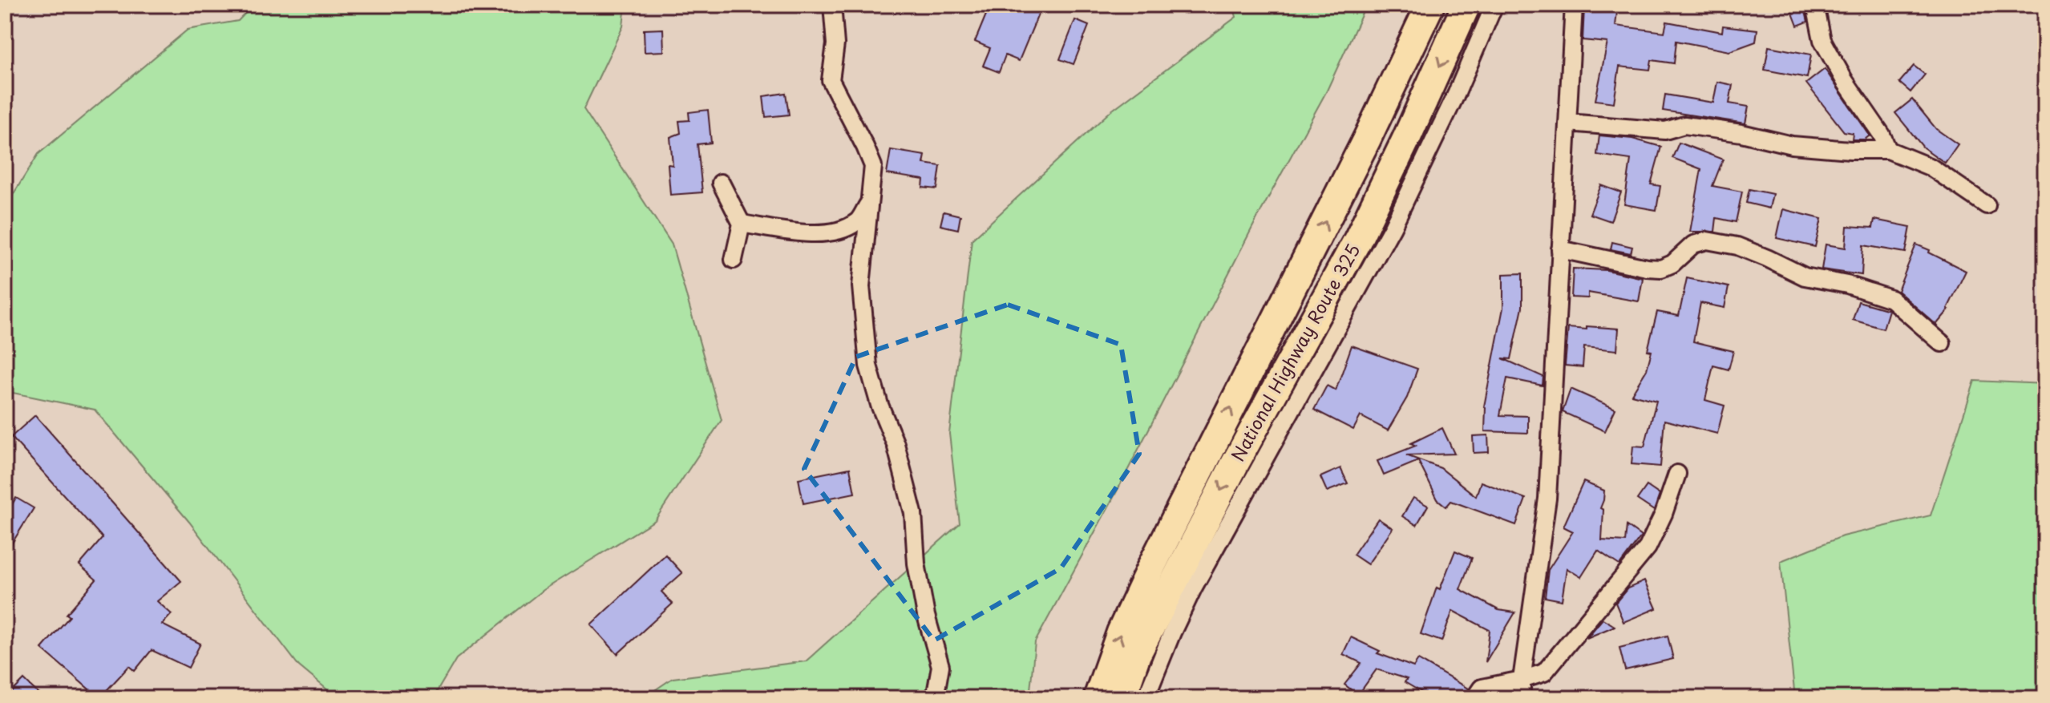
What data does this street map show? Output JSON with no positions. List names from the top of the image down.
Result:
{
  "streets": {
    "highway": ["National Highway Route 325"]
  }
}
